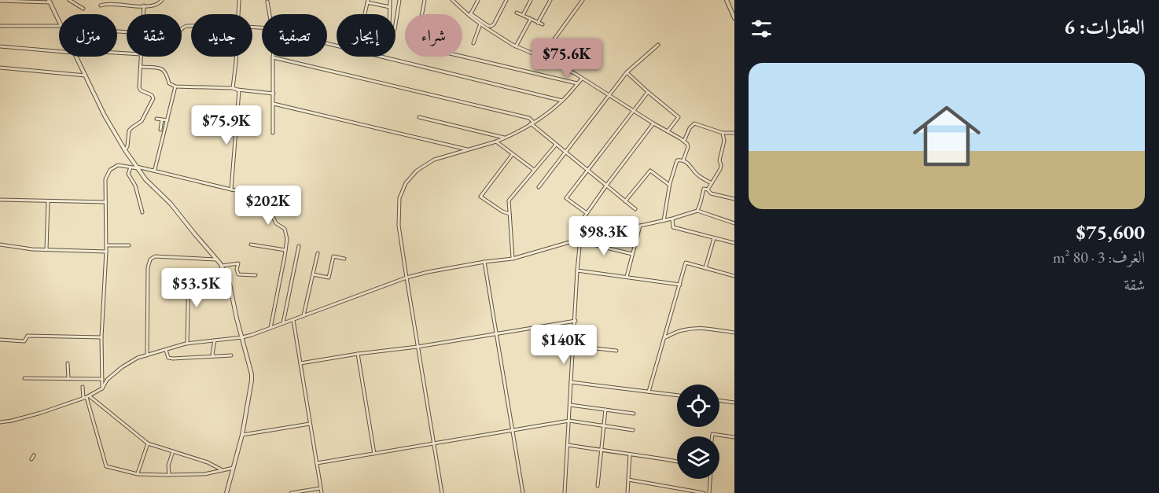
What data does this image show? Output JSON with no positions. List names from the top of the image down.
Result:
{
  "page": {
    "heading": "العقارات: 6",
    "chip": [
      "شراء",
      "إيجار",
      "تصفية",
      "جديد",
      "شقة",
      "منزل"
    ],
    "price": [
      "$75.6K",
      "$75.9K",
      "$202K",
      "$98.3K",
      "$53.5K",
      "$140K"
    ],
    "list": [
      {
        "name": "$75,600",
        "note": "الغرف: 3 · 80 m² · شقة"
      }
    ]
  }
}
